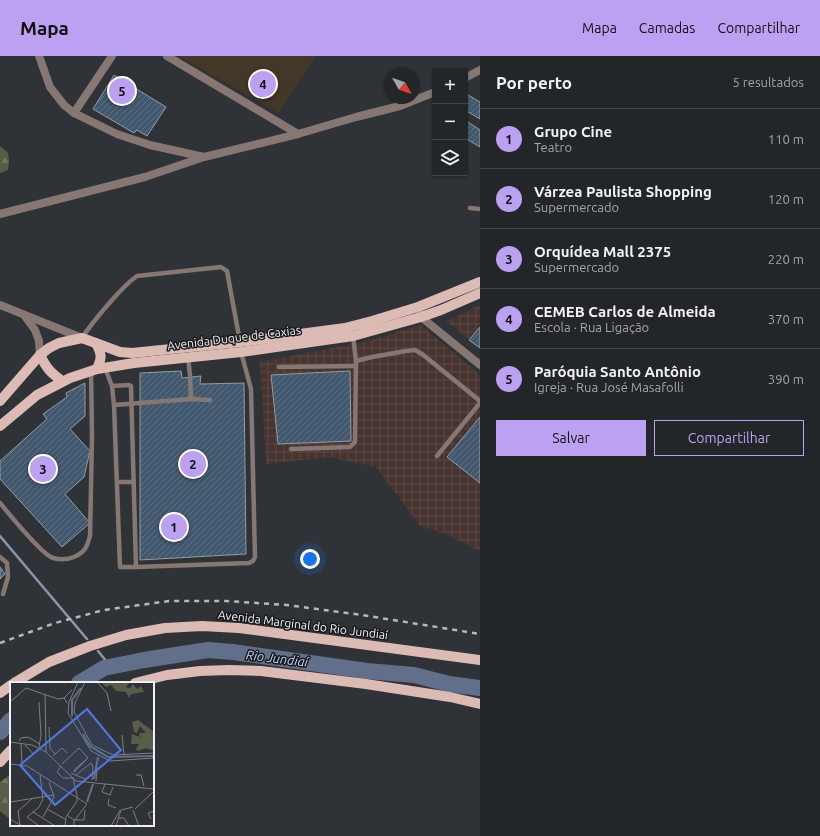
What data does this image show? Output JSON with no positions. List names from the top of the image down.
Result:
{
  "streets": {
    "main road": ["Avenida Duque de Caxias", "Avenida Marginal do Rio Jundiaí"]
  },
  "water": ["Rio Jundiaí"],
  "north": "bottom right",
  "page": {
    "header": "Mapa",
    "nav": ["Mapa", "Camadas", "Compartilhar"],
    "heading": ["Por perto", "5 resultados"],
    "map_buttons": ["+", "−"],
    "pins": [
      "4",
      "5",
      "2",
      "3",
      "1"
    ],
    "list": [
      {
        "mark": "1",
        "name": "Grupo Cine",
        "note": "Teatro",
        "value": "110 m"
      },
      {
        "mark": "2",
        "name": "Várzea Paulista Shopping",
        "note": "Supermercado",
        "value": "120 m"
      },
      {
        "mark": "3",
        "name": "Orquídea Mall 2375",
        "note": "Supermercado",
        "value": "220 m"
      },
      {
        "mark": "4",
        "name": "CEMEB Carlos de Almeida",
        "note": "Escola · Rua Ligação",
        "value": "370 m"
      },
      {
        "mark": "5",
        "name": "Paróquia Santo Antônio",
        "note": "Igreja · Rua José Masafolli",
        "value": "390 m"
      }
    ],
    "buttons": ["Salvar", "Compartilhar"]
  }
}
